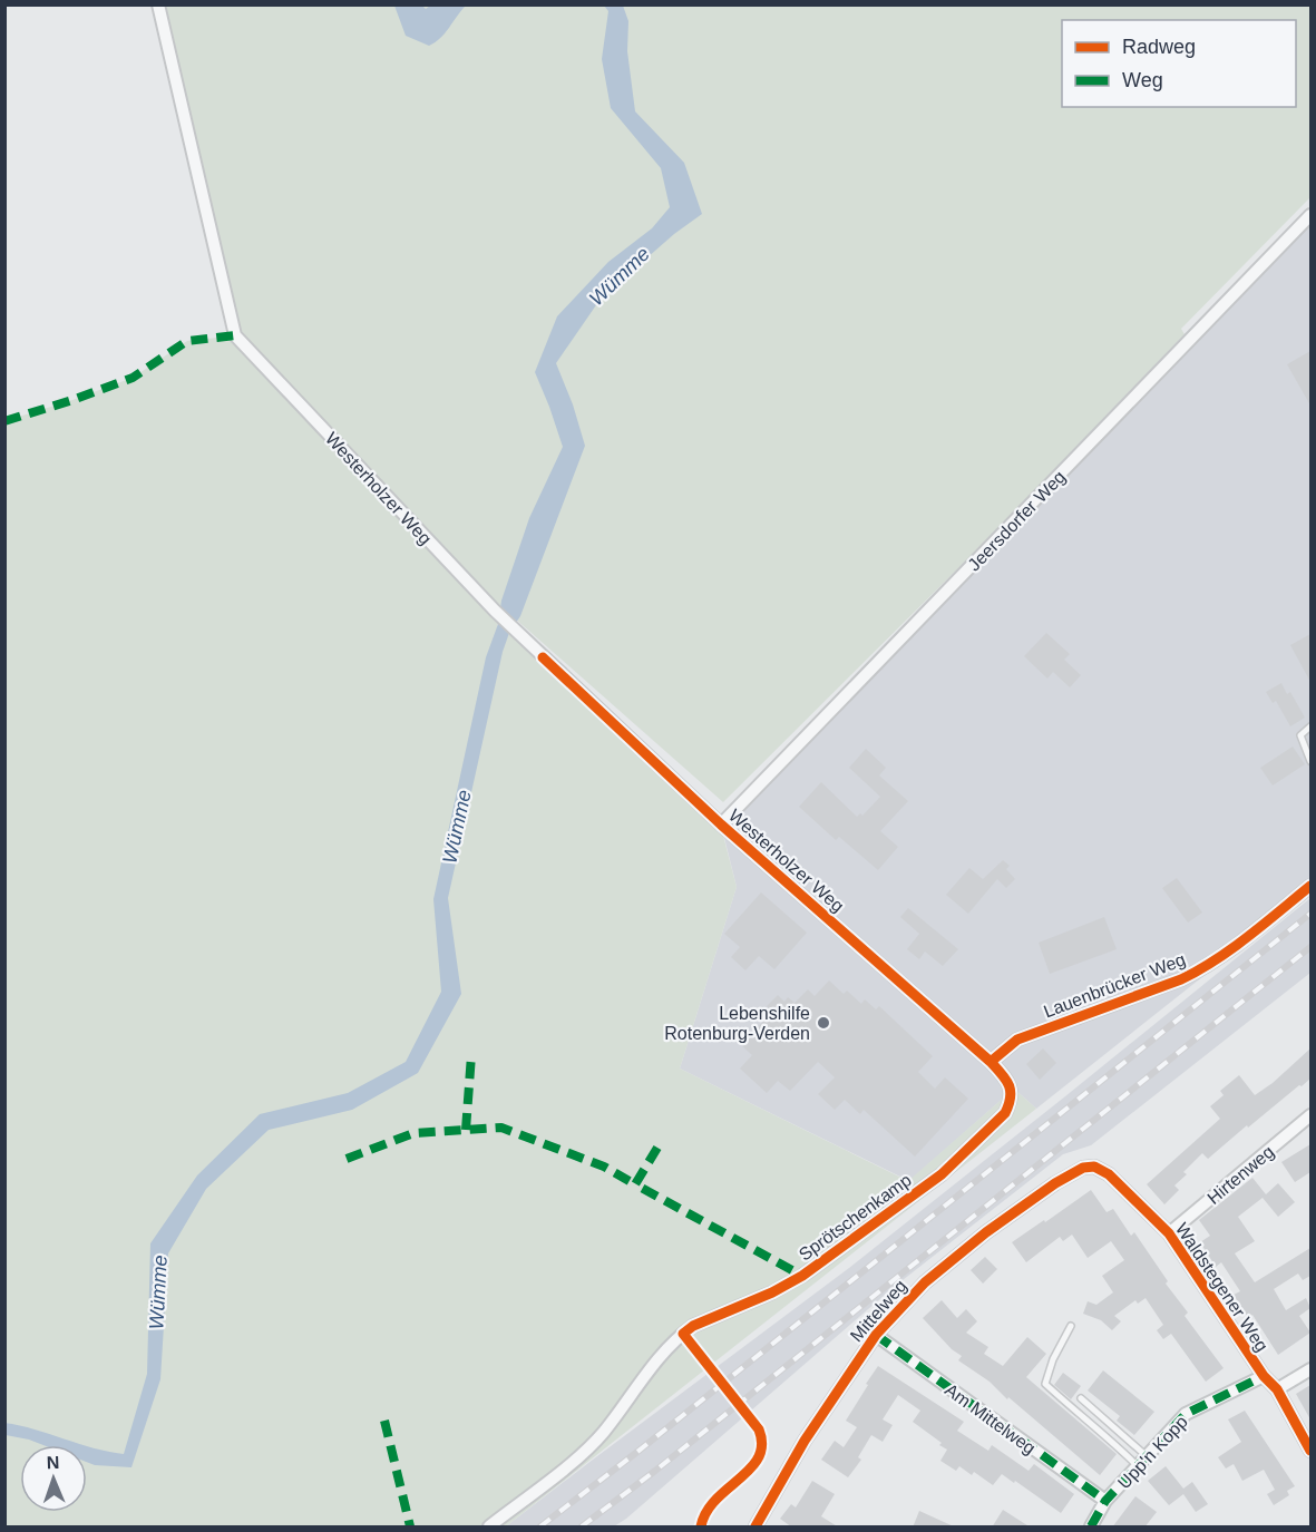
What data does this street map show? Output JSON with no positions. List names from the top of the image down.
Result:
{
  "streets": {
    "street": [
      "Westerholzer Weg",
      "Jeersdorfer Weg",
      "Lauenbrücker Weg",
      "Hirtenweg",
      "Sprötschenkamp",
      "Waldstegener Weg",
      "Mittelweg",
      "Am Mittelweg",
      "Upp'n Kopp"
    ]
  },
  "crossings": [
    ["Westerholzer Weg", "Jeersdorfer Weg"],
    ["Westerholzer Weg", "Lauenbrücker Weg"],
    ["Westerholzer Weg", "Sprötschenkamp"],
    ["Hirtenweg", "Waldstegener Weg"],
    ["Waldstegener Weg", "Mittelweg"],
    ["Waldstegener Weg", "Upp'n Kopp"],
    ["Mittelweg", "Am Mittelweg"],
    ["Am Mittelweg", "Upp'n Kopp"]
  ],
  "water": ["Wümme"],
  "places": ["Lebenshilfe Rotenburg-Verden"],
  "legend": ["Radweg", "Weg"],
  "north": "top"
}
